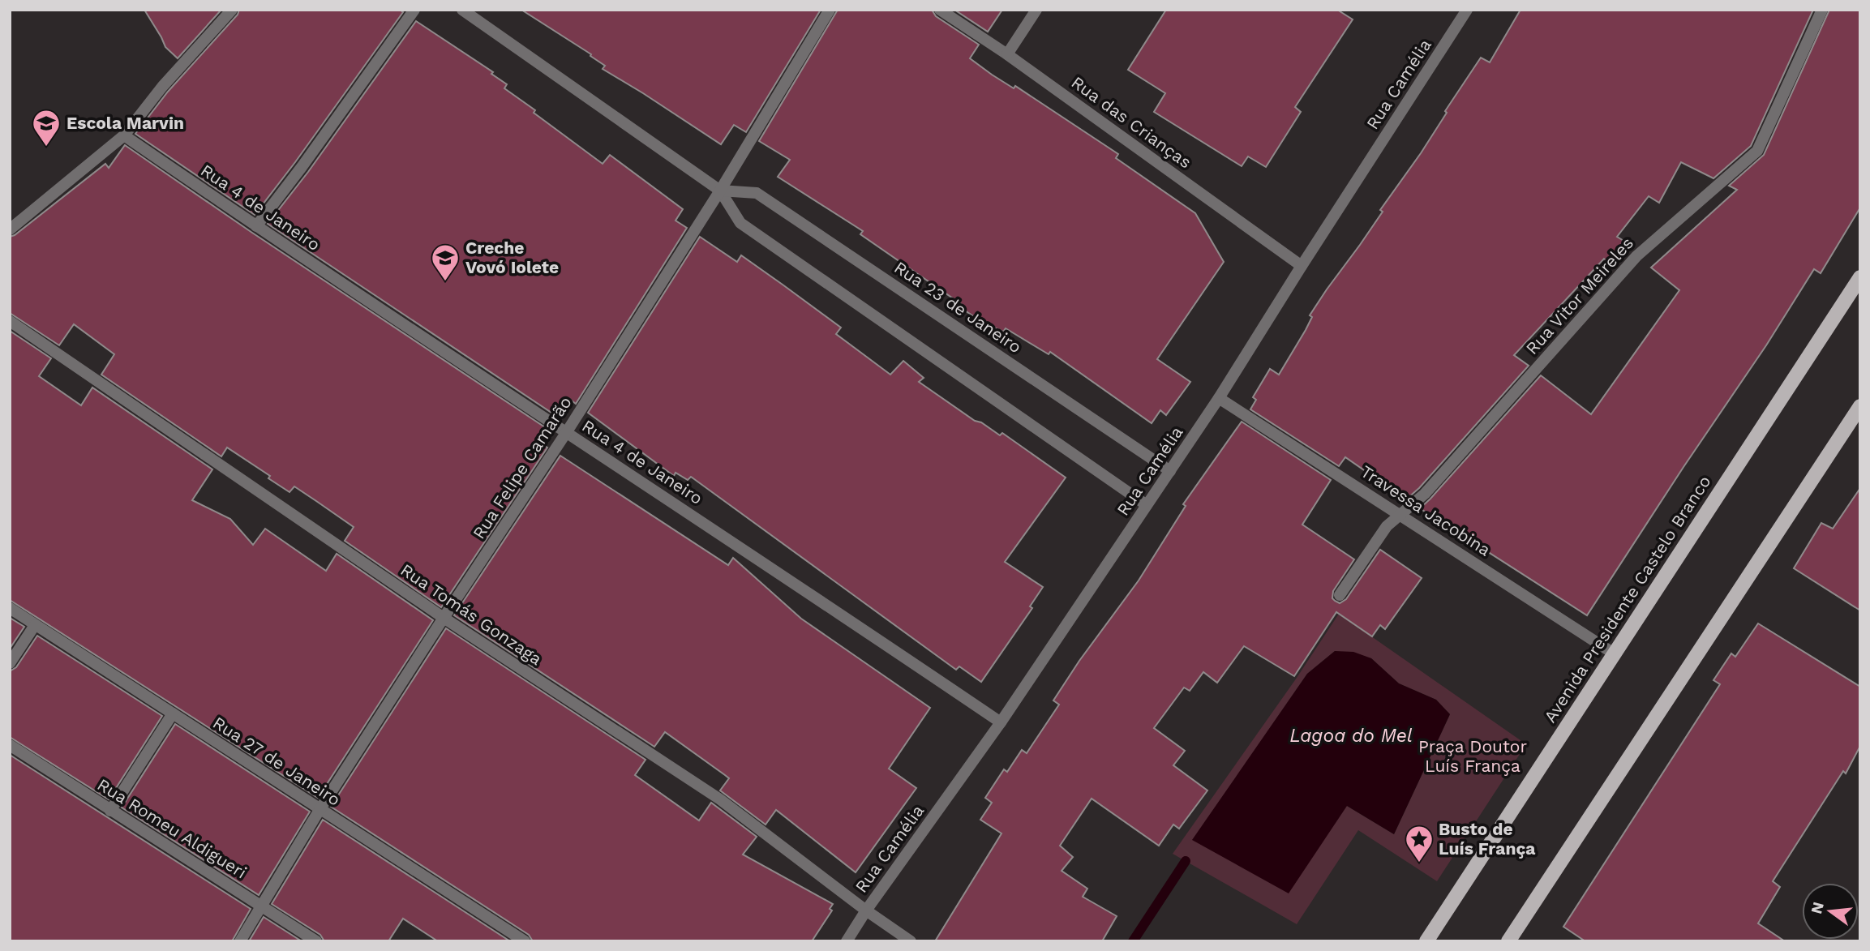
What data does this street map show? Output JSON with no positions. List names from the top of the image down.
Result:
{
  "streets": {
    "main road": ["Avenida Presidente Castelo Branco"],
    "street": [
      "Rua Camélia",
      "Rua das Crianças",
      "Rua 4 de Janeiro",
      "Rua Vitor Meireles",
      "Rua 23 de Janeiro",
      "Rua Felipe Camarão",
      "Travessa Jacobina",
      "Rua Tomás Gonzaga",
      "Rua 27 de Janeiro",
      "Rua Romeu Aldigueri"
    ]
  },
  "crossings": [
    ["Rua Camélia", "Rua das Crianças"],
    ["Rua Camélia", "Rua 4 de Janeiro"],
    ["Rua Camélia", "Rua 23 de Janeiro"],
    ["Rua Camélia", "Travessa Jacobina"],
    ["Rua Camélia", "Rua Tomás Gonzaga"],
    ["Rua 4 de Janeiro", "Rua Felipe Camarão"],
    ["Rua Vitor Meireles", "Travessa Jacobina"],
    ["Rua 23 de Janeiro", "Rua Felipe Camarão"],
    ["Rua Felipe Camarão", "Rua Tomás Gonzaga"],
    ["Rua Felipe Camarão", "Rua 27 de Janeiro"],
    ["Rua Felipe Camarão", "Rua Romeu Aldigueri"],
    ["Travessa Jacobina", "Avenida Presidente Castelo Branco"]
  ],
  "water": ["Lagoa do Mel"],
  "parks": ["Praça Doutor Luís França"],
  "places": {
    "school or university": ["Escola Marvin", "Creche Vovó Iolete"],
    "place": ["Busto de Luís França"]
  },
  "north": "left"
}
